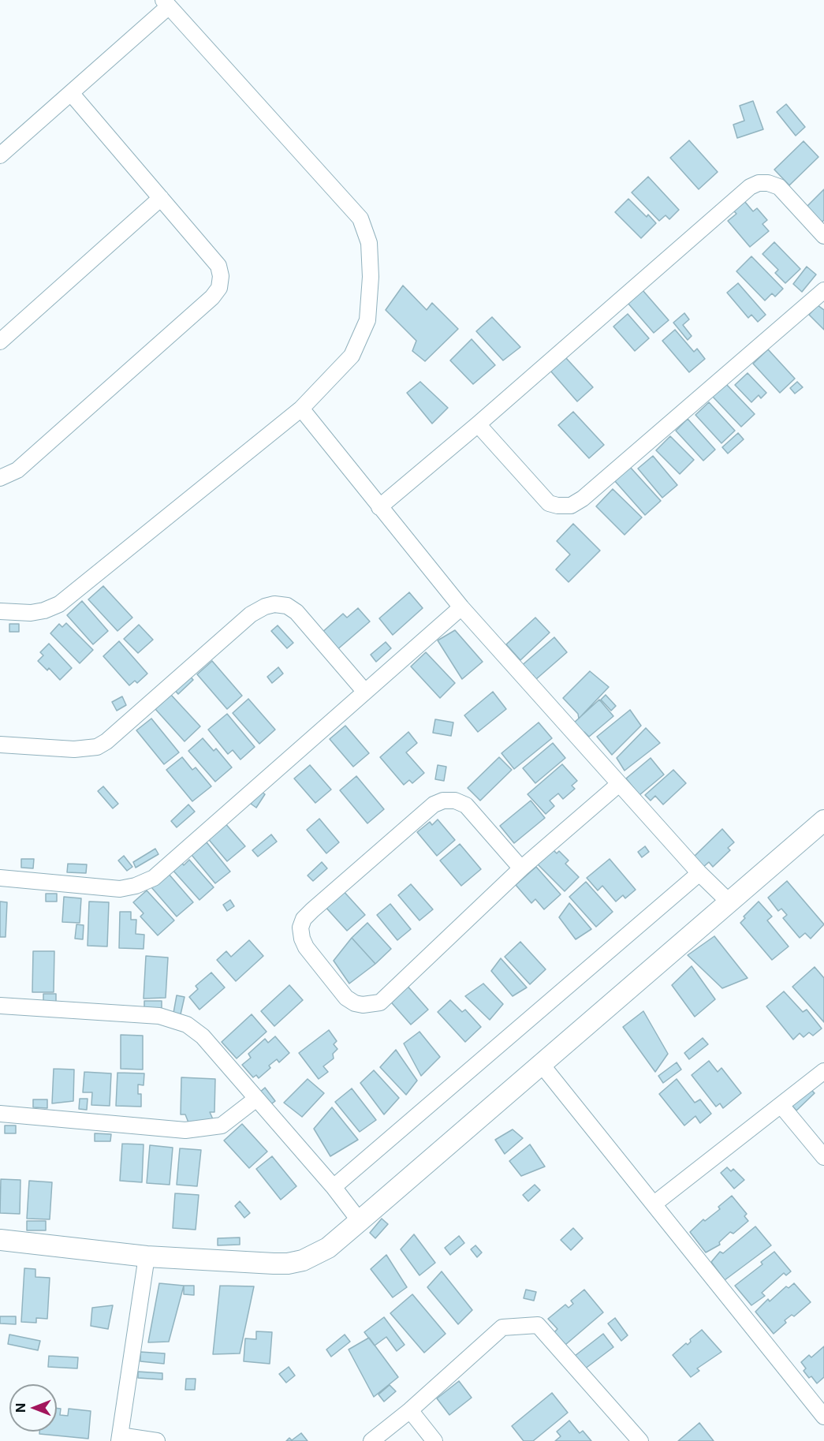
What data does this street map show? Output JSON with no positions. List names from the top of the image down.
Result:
{
  "north": "left"
}
